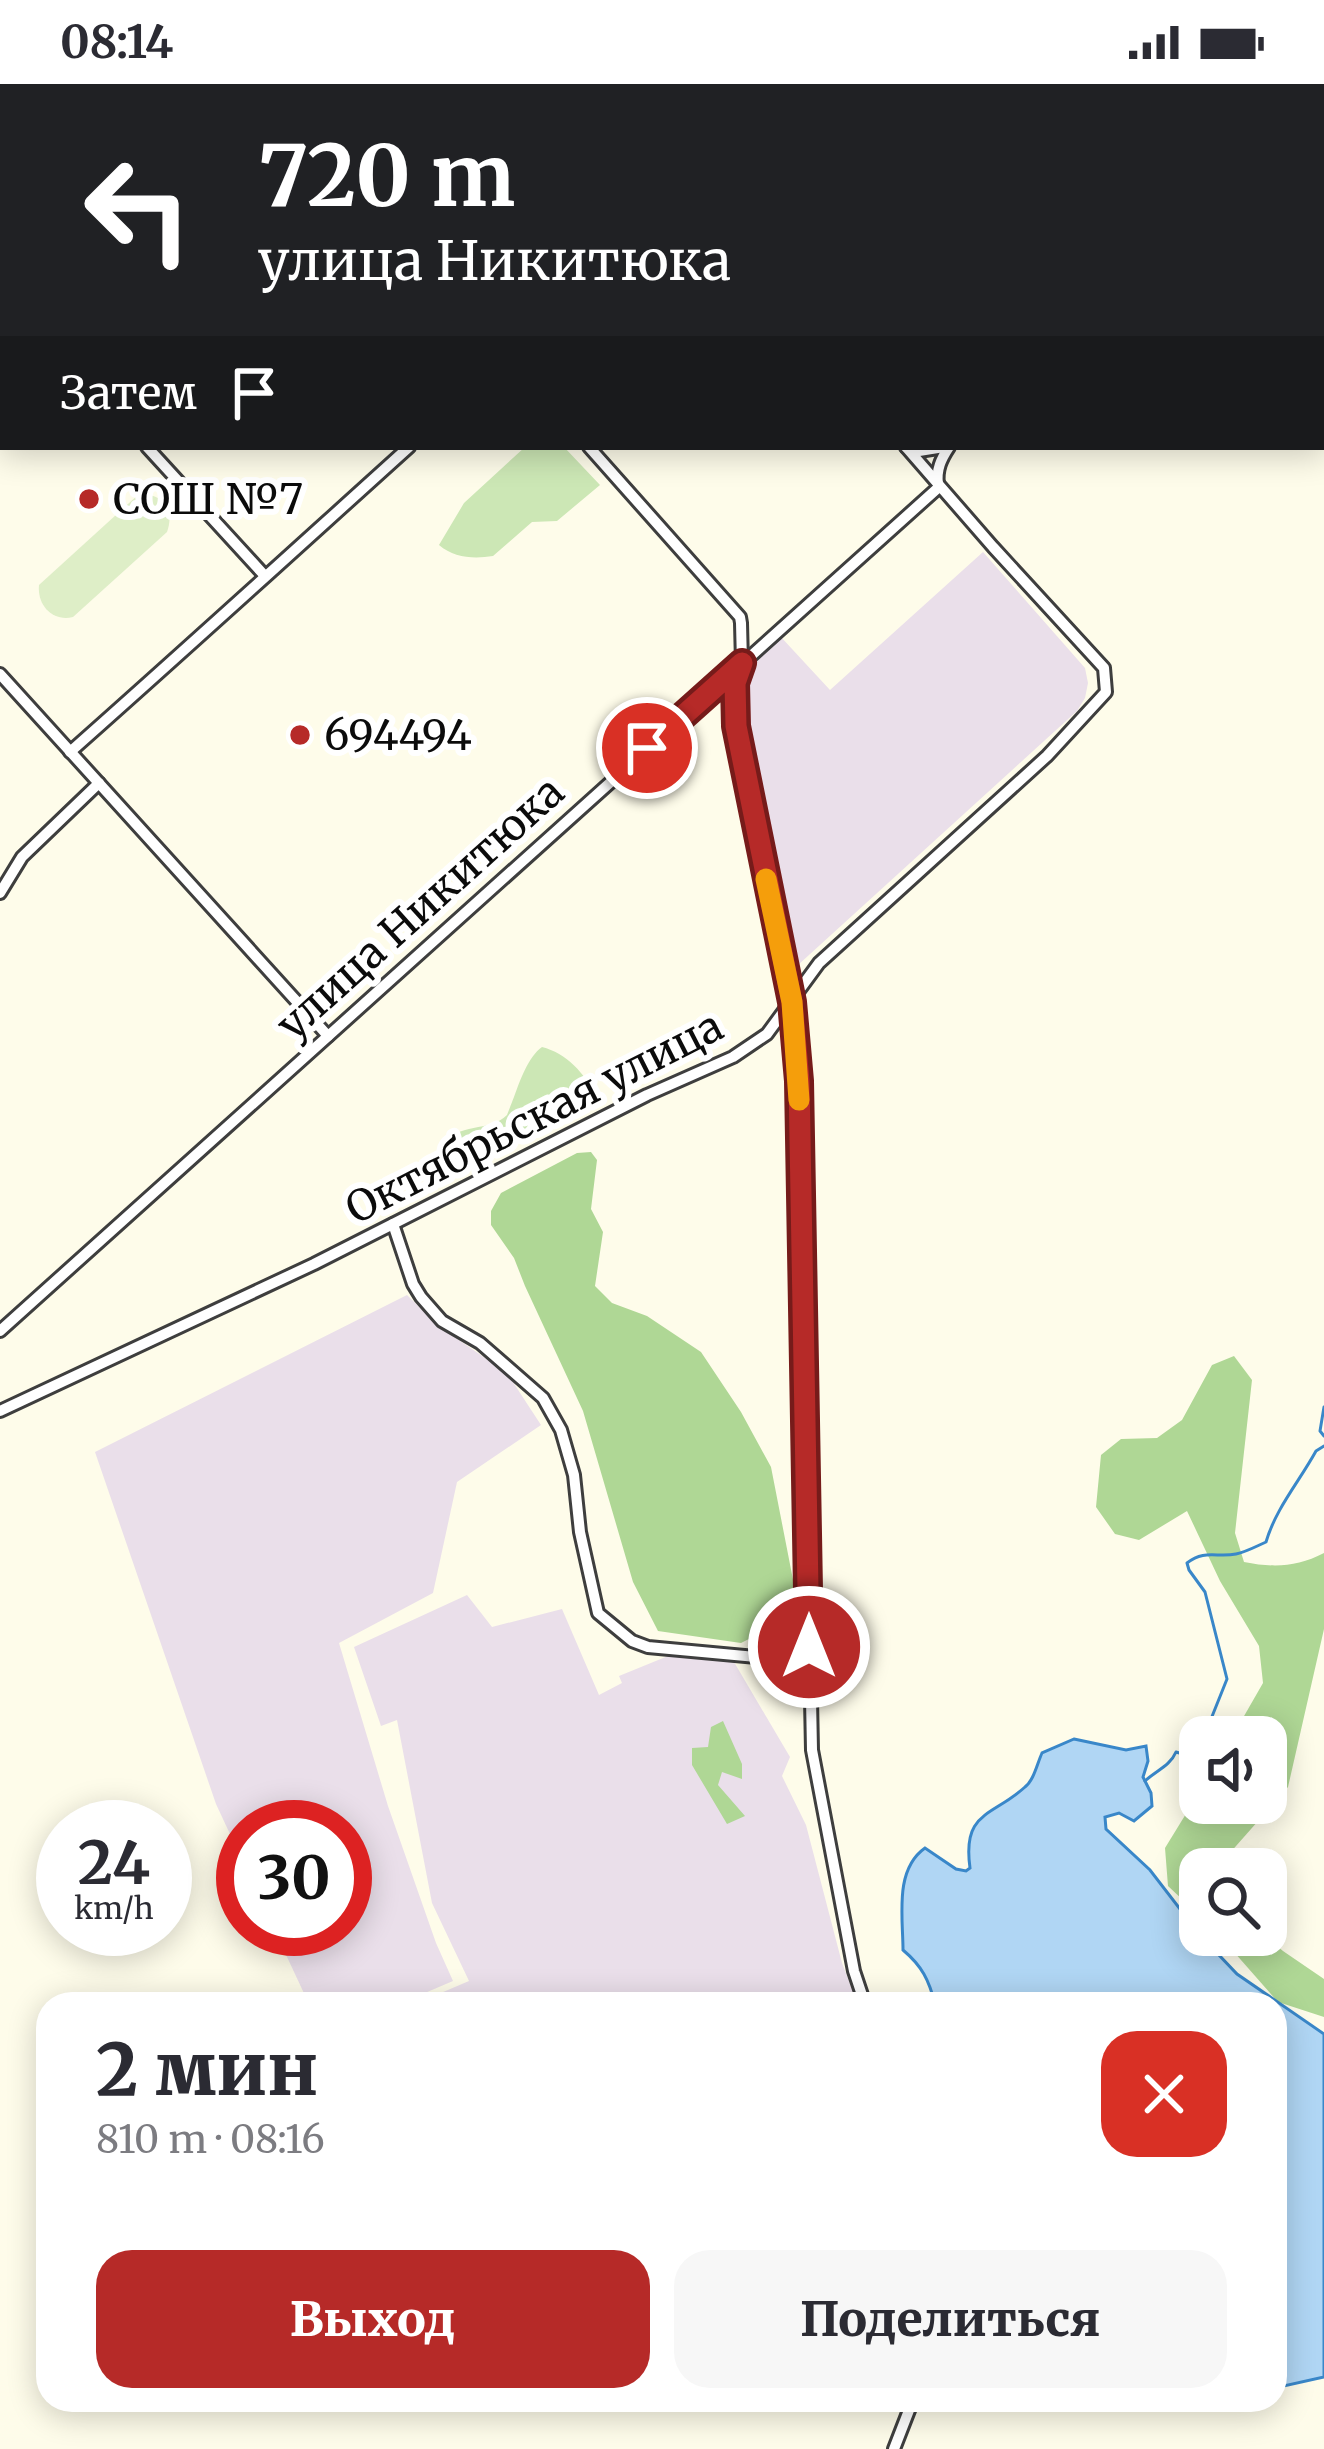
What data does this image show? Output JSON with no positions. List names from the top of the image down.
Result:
{
  "streets": {
    "street": ["улица Никитюка", "Октябрьская улица"]
  },
  "crossings": [
    ["улица Никитюка", "Октябрьская улица"]
  ],
  "places": ["СОШ №7", "694494"],
  "page": {
    "status": "08:14",
    "turn": ["720 m", "улица Никитюка"],
    "then": "Затем",
    "speed": "24 km/h",
    "limit": "30",
    "heading": ["2 мин", "810 m · 08:16"],
    "buttons": ["Выход", "Поделиться"]
  }
}
